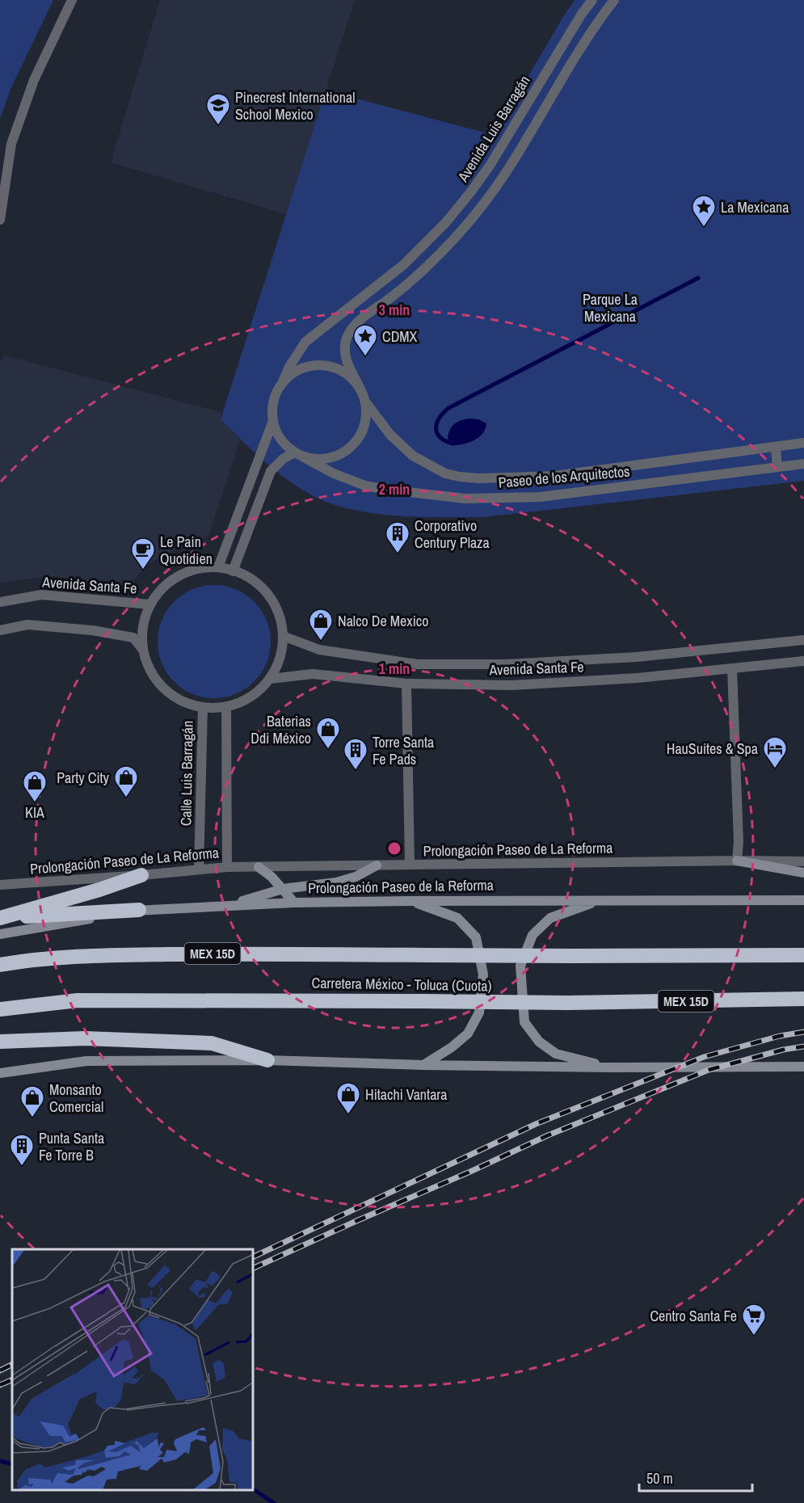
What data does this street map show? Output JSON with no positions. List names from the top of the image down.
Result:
{
  "streets": {
    "highway": ["MEX 15D", "Carretera México - Toluca (Cuota)"],
    "main road": ["Prolongación Paseo de la Reforma"],
    "street": [
      "Avenida Luis Barragán",
      "Paseo de los Arquitectos",
      "Avenida Santa Fe",
      "Calle Luis Barragán",
      "Prolongación Paseo de La Reforma"
    ]
  },
  "crossings": [
    ["Avenida Luis Barragán", "Paseo de los Arquitectos"],
    ["Avenida Santa Fe", "Calle Luis Barragán"],
    ["Calle Luis Barragán", "Prolongación Paseo de La Reforma"]
  ],
  "parks": ["Parque La Mexicana"],
  "places": {
    "school or university": ["Pinecrest International School Mexico"],
    "place": ["La Mexicana", "CDMX"],
    "building": ["Corporativo Century Plaza", "Torre Santa Fe Pads", "Punta Santa Fe Torre B"],
    "cafe": ["Le Pain Quotidien"],
    "shop": [
      "Nalco De Mexico",
      "Baterias Ddi México",
      "Party City",
      "KIA",
      "Hitachi Vantara",
      "Monsanto Comercial"
    ],
    "hotel": ["HauSuites & Spa"],
    "supermarket": ["Centro Santa Fe"]
  },
  "scale_bar": "50 m",
  "rings": ["3 min", "2 min", "1 min"]
}
